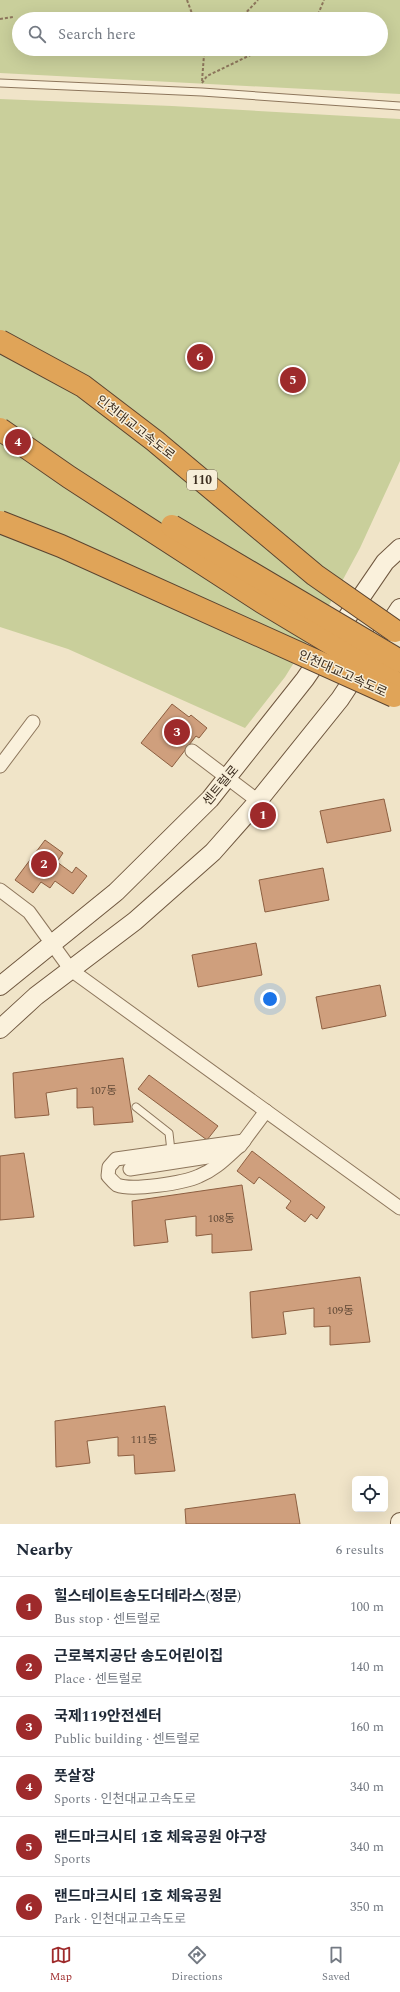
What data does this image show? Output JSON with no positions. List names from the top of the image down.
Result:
{
  "streets": {
    "highway": ["인천대교고속도로", "110"],
    "main road": ["센트럴로"]
  },
  "house_numbers": [
    "107동",
    "108동",
    "109동",
    "111동"
  ],
  "page": {
    "search": "Search here",
    "pins": [
      "6",
      "5",
      "4",
      "3",
      "1",
      "2"
    ],
    "heading": ["Nearby", "6 results"],
    "list": [
      {
        "mark": "1",
        "name": "힐스테이트송도더테라스(정문)",
        "note": "Bus stop · 센트럴로",
        "value": "100 m"
      },
      {
        "mark": "2",
        "name": "근로복지공단 송도어린이집",
        "note": "Place · 센트럴로",
        "value": "140 m"
      },
      {
        "mark": "3",
        "name": "국제119안전센터",
        "note": "Public building · 센트럴로",
        "value": "160 m"
      },
      {
        "mark": "4",
        "name": "풋살장",
        "note": "Sports · 인천대교고속도로",
        "value": "340 m"
      },
      {
        "mark": "5",
        "name": "랜드마크시티 1호 체육공원 야구장",
        "note": "Sports",
        "value": "340 m"
      },
      {
        "mark": "6",
        "name": "랜드마크시티 1호 체육공원",
        "note": "Park · 인천대교고속도로",
        "value": "350 m"
      }
    ],
    "nav": ["Map", "Directions", "Saved"]
  }
}
